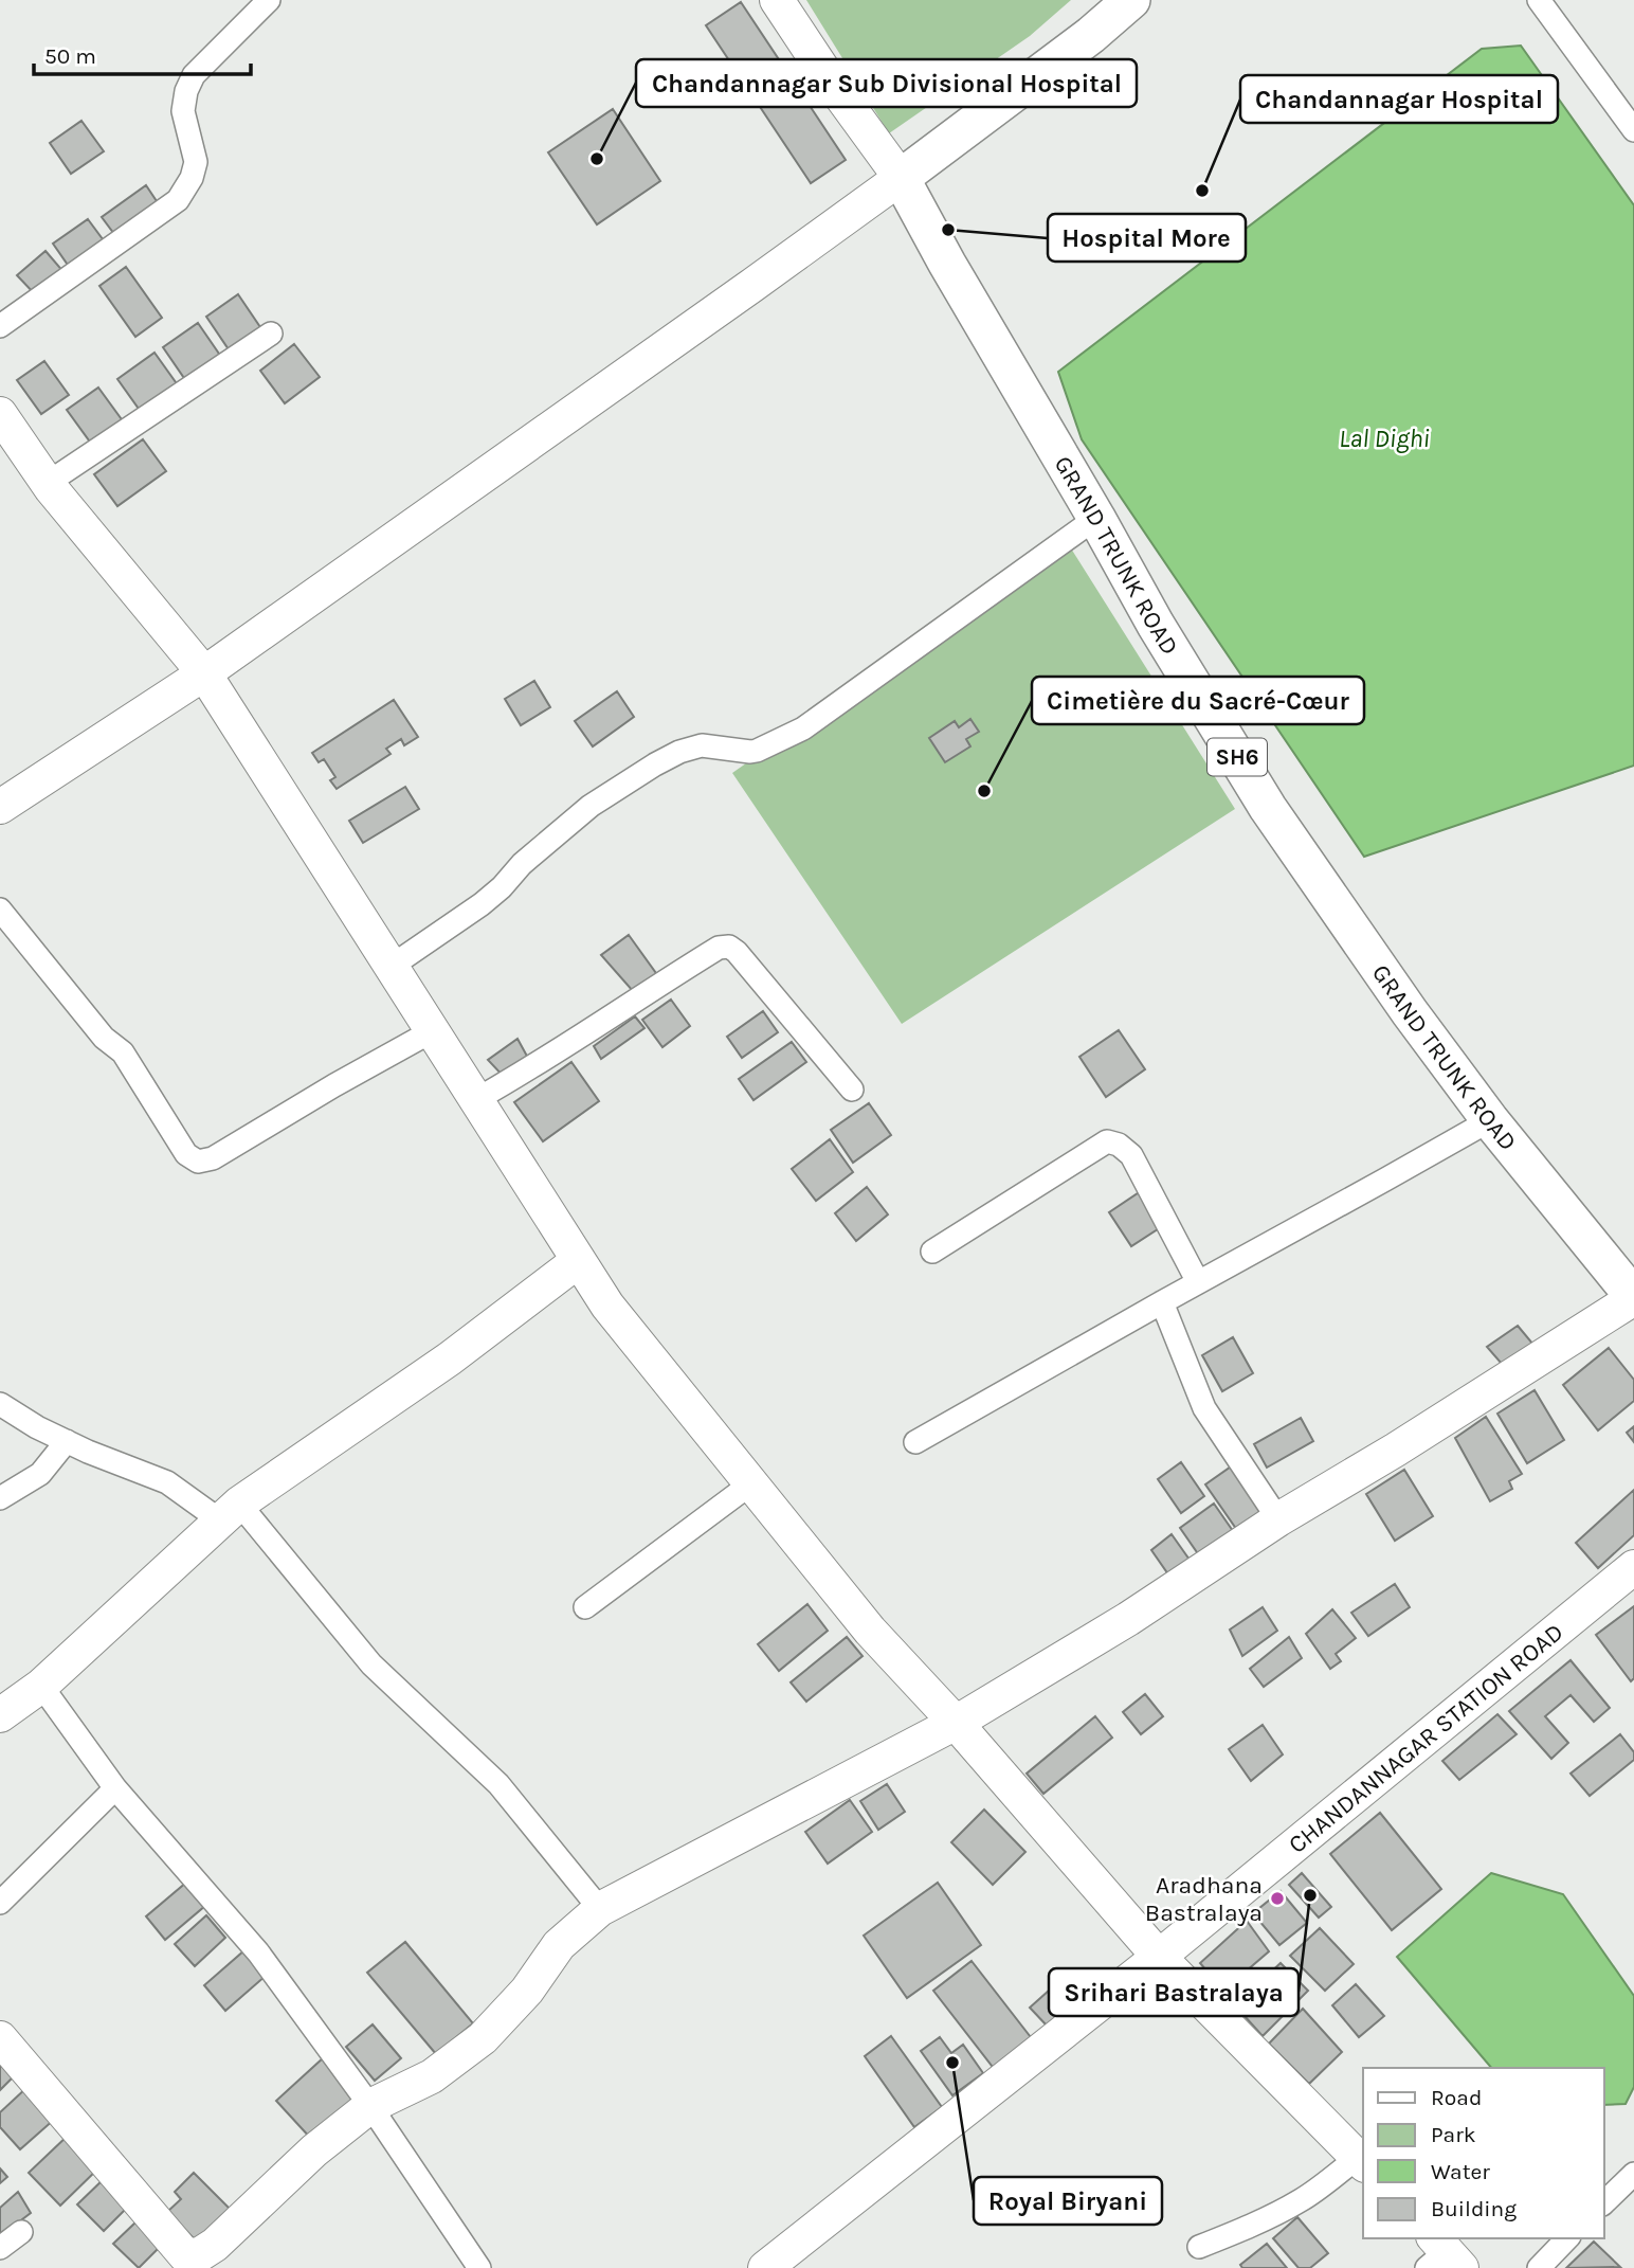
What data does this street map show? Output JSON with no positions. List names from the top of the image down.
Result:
{
  "streets": {
    "main road": ["GRAND TRUNK ROAD", "SH6"],
    "street": ["CHANDANNAGAR STATION ROAD"]
  },
  "water": ["Lal Dighi"],
  "places": [
    "Chandannagar Sub Divisional Hospital",
    "Chandannagar Hospital",
    "Hospital More",
    "Cimetière du Sacré-Cœur",
    "Srihari Bastralaya",
    "Aradhana Bastralaya",
    "Royal Biryani"
  ],
  "legend": [
    "Road",
    "Park",
    "Water",
    "Building"
  ],
  "scale_bar": "50 m"
}
